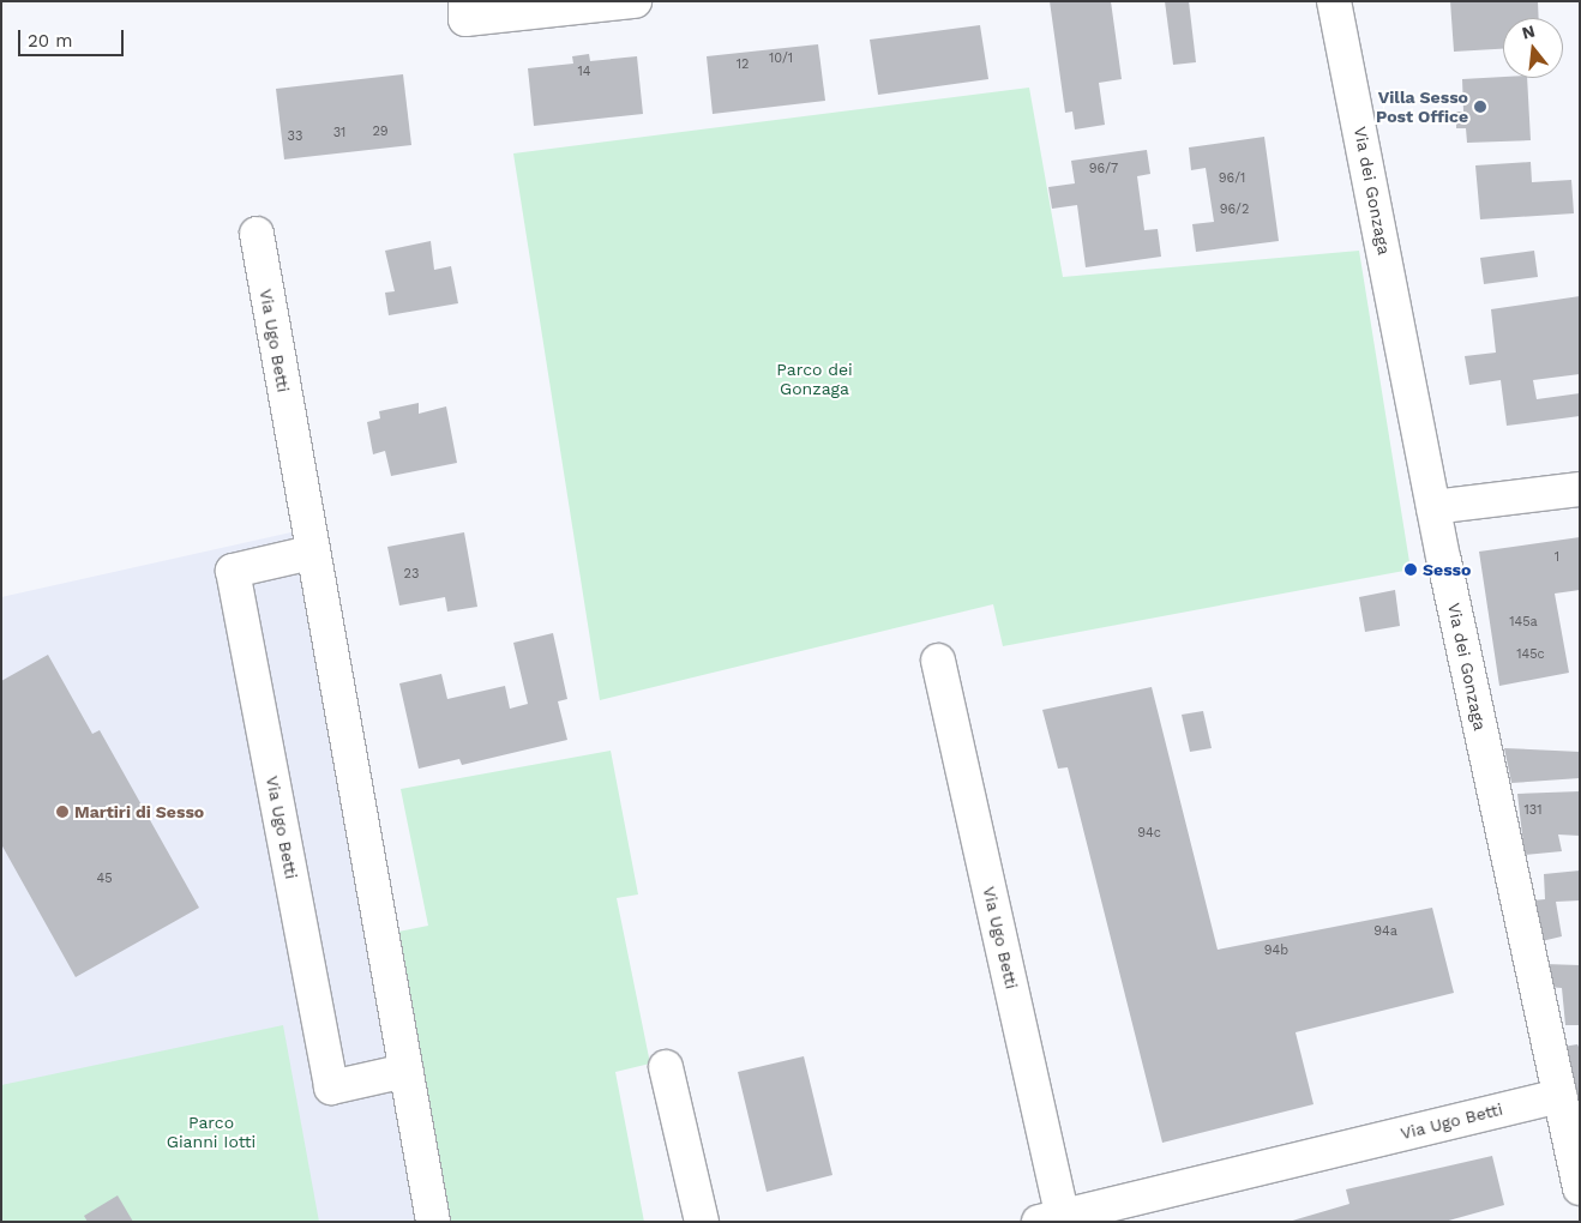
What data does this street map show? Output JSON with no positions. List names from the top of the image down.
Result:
{
  "streets": {
    "street": ["Via dei Gonzaga", "Via Ugo Betti"]
  },
  "crossings": [
    ["Via dei Gonzaga", "Via Ugo Betti"]
  ],
  "parks": ["Parco dei Gonzaga", "Parco Gianni Iotti"],
  "places": ["Villa Sesso Post Office", "Sesso", "Martiri di Sesso"],
  "house_numbers": [
    "10/1",
    "12",
    "14",
    "29",
    "31",
    "33",
    "96/7",
    "96/1",
    "96/2",
    "1",
    "23",
    "145a",
    "145c",
    "131",
    "94c",
    "45",
    "94a",
    "94b"
  ],
  "scale_bar": "20 m",
  "north": "top"
}
